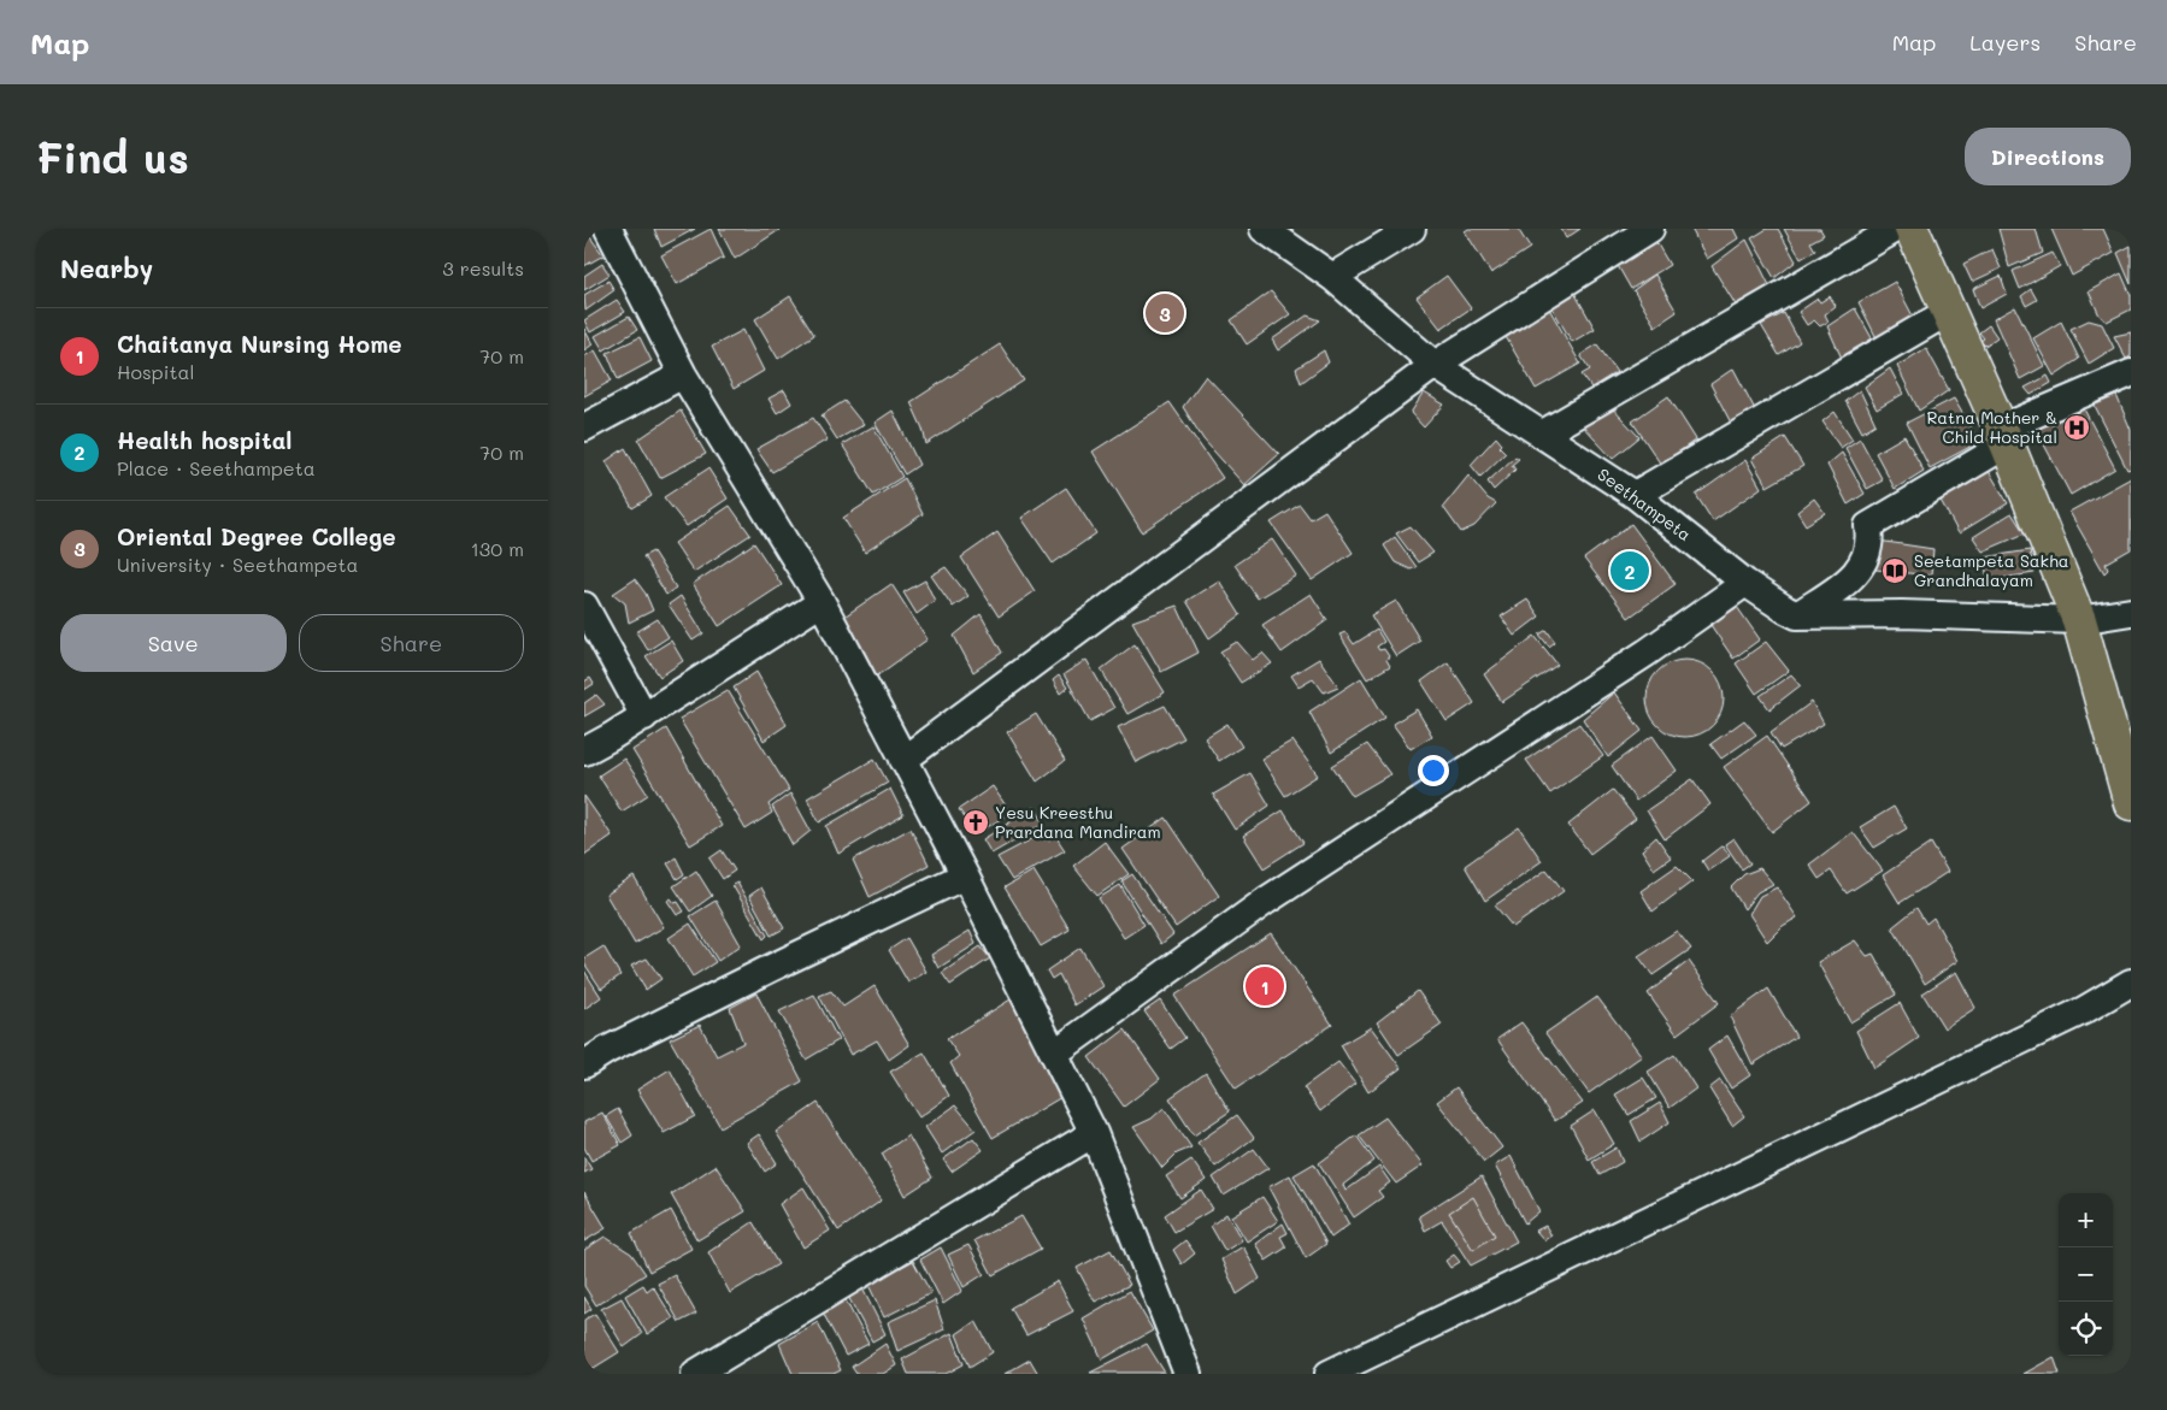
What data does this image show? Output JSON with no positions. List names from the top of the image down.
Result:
{
  "streets": {
    "street": ["Seethampeta"]
  },
  "places": {
    "hospital": ["Ratna Mother & Child Hospital"],
    "library": ["Seetampeta Sakha Grandhalayam"],
    "church": ["Yesu Kreesthu Prardana Mandiram"]
  },
  "page": {
    "header": "Map",
    "nav": ["Map", "Layers", "Share"],
    "buttons": [
      "Directions",
      ["Save", "Share"]
    ],
    "title": "Find us",
    "heading": ["Nearby", "3 results"],
    "pins": ["3", "2", "1"],
    "list": [
      {
        "mark": "1",
        "name": "Chaitanya Nursing Home",
        "note": "Hospital",
        "value": "70 m"
      },
      {
        "mark": "2",
        "name": "Health hospital",
        "note": "Place · Seethampeta",
        "value": "70 m"
      },
      {
        "mark": "3",
        "name": "Oriental Degree College",
        "note": "University · Seethampeta",
        "value": "130 m"
      }
    ],
    "map_buttons": ["+", "−"]
  }
}
